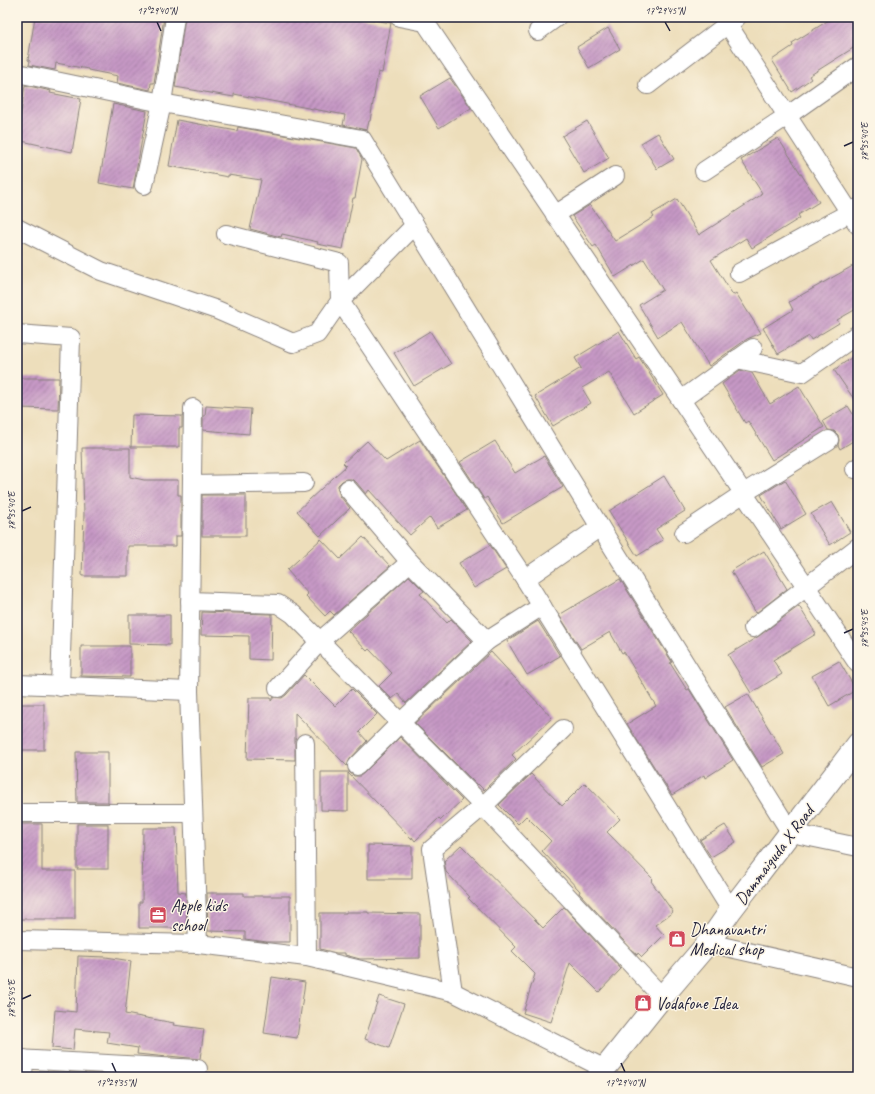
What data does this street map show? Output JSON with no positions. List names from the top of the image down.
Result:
{
  "streets": {
    "street": ["Dammaiguda X Road"]
  },
  "places": {
    "office": ["Apple kids school"],
    "shop": ["Dhanavantri Medical shop", "Vodafone Idea"]
  },
  "coordinates": [
    "17°29'40\"N",
    "17°29'45\"N",
    "78°35'40\"E",
    "78°35'45\"E",
    "17°29'35\"N"
  ]
}
